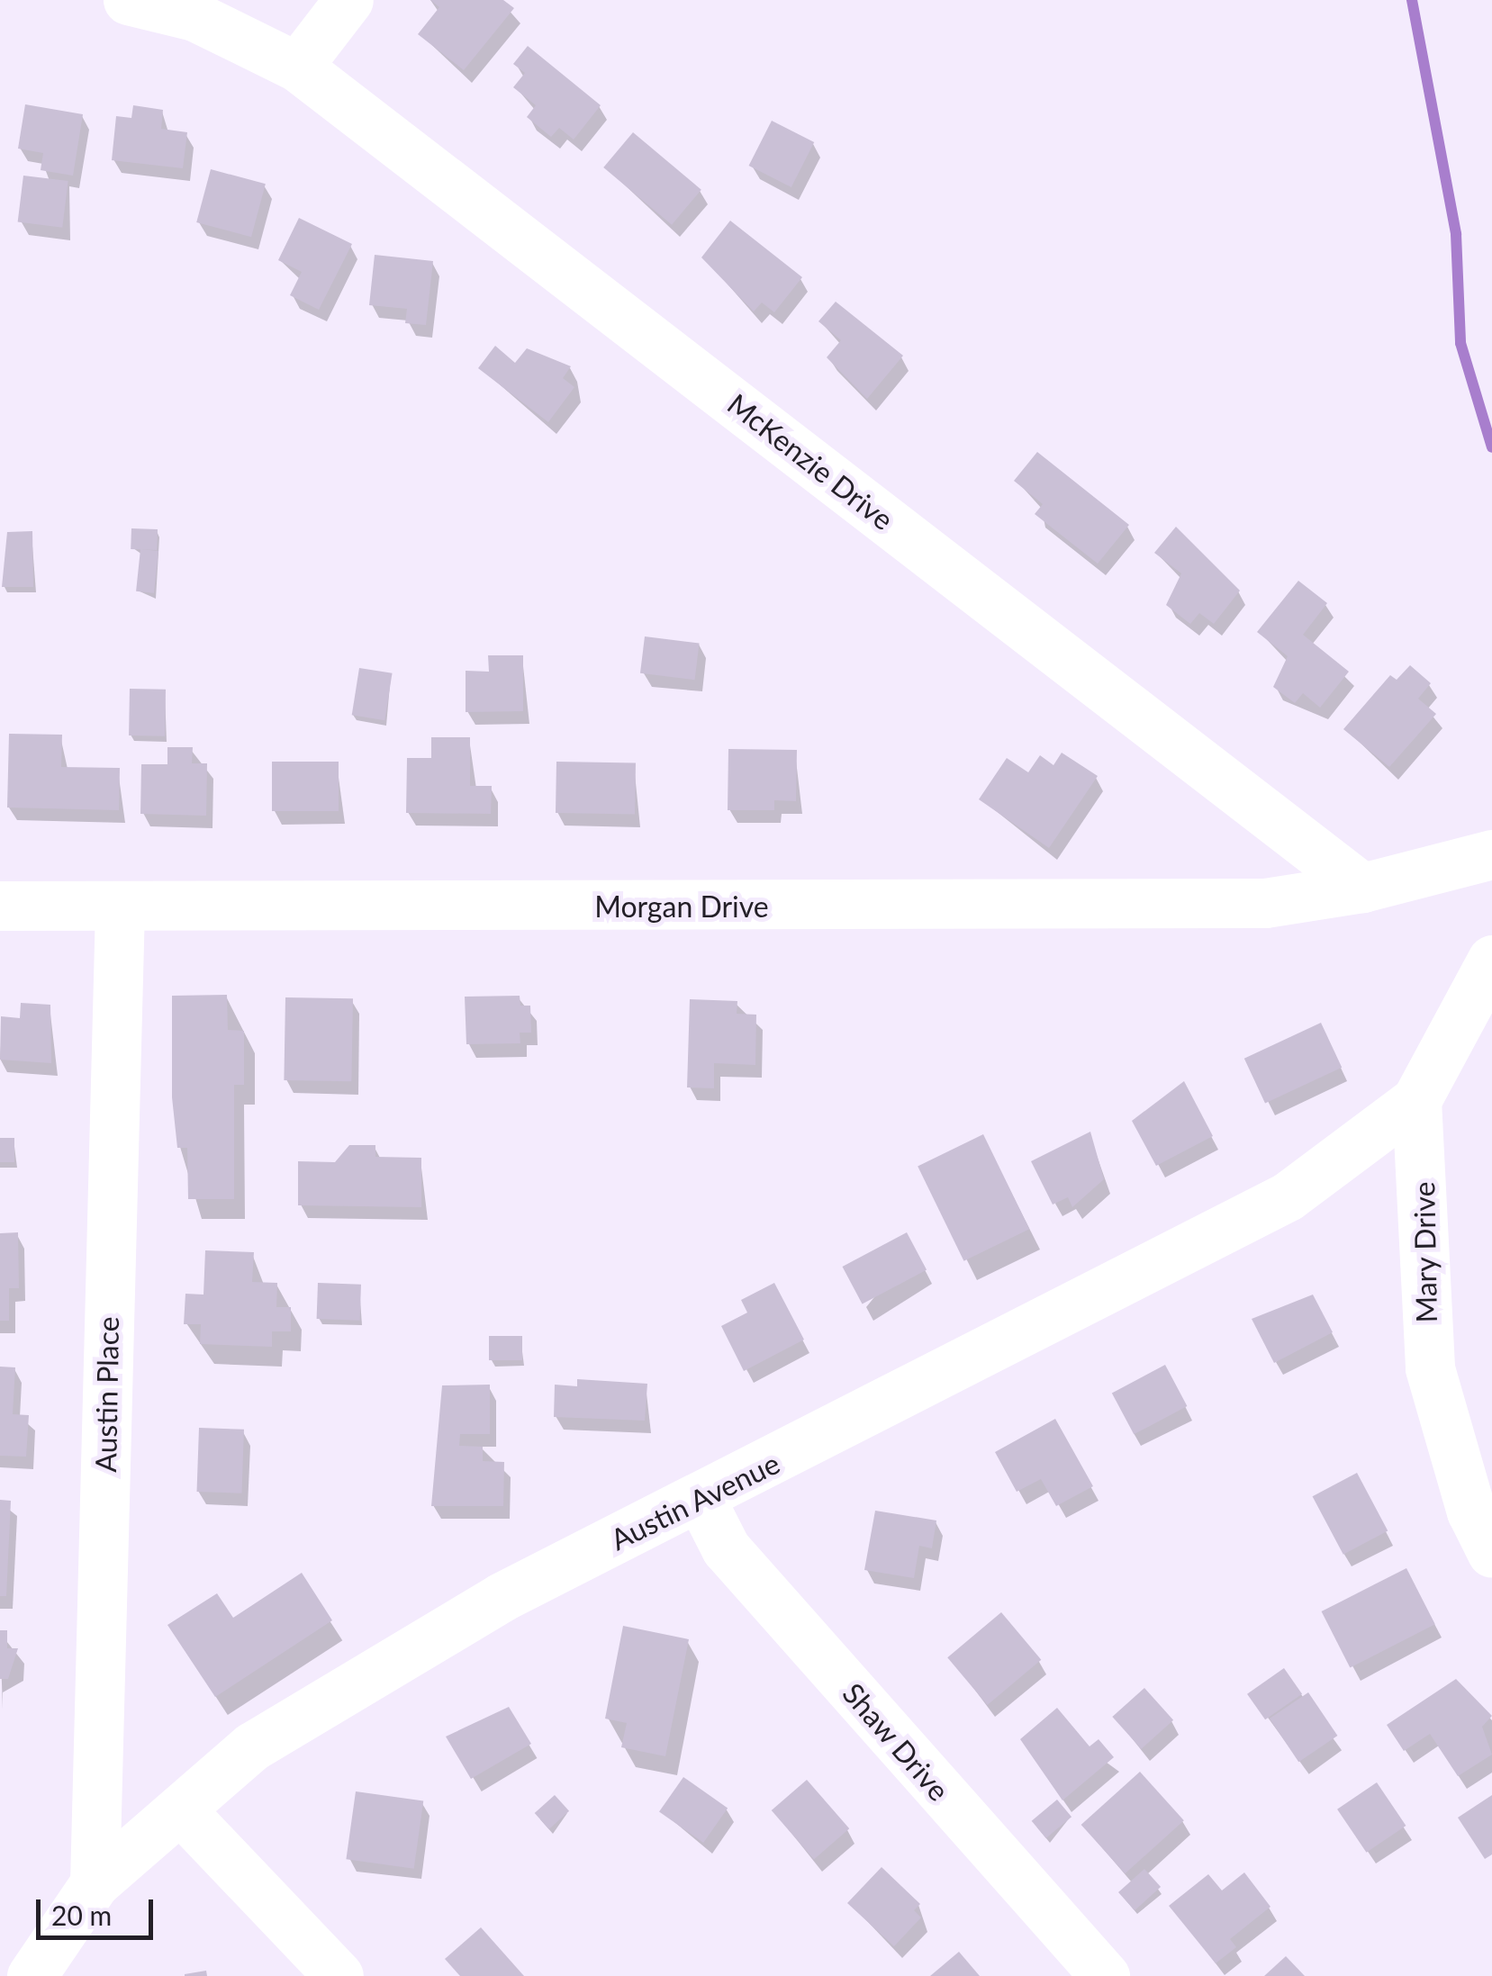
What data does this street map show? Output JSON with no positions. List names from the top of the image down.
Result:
{
  "streets": {
    "street": [
      "McKenzie Drive",
      "Morgan Drive",
      "Mary Drive",
      "Austin Place",
      "Austin Avenue",
      "Shaw Drive"
    ]
  },
  "crossings": [
    ["McKenzie Drive", "Morgan Drive"],
    ["Morgan Drive", "Austin Place"],
    ["Mary Drive", "Austin Avenue"],
    ["Austin Place", "Austin Avenue"],
    ["Austin Avenue", "Shaw Drive"]
  ],
  "scale_bar": "20 m"
}
